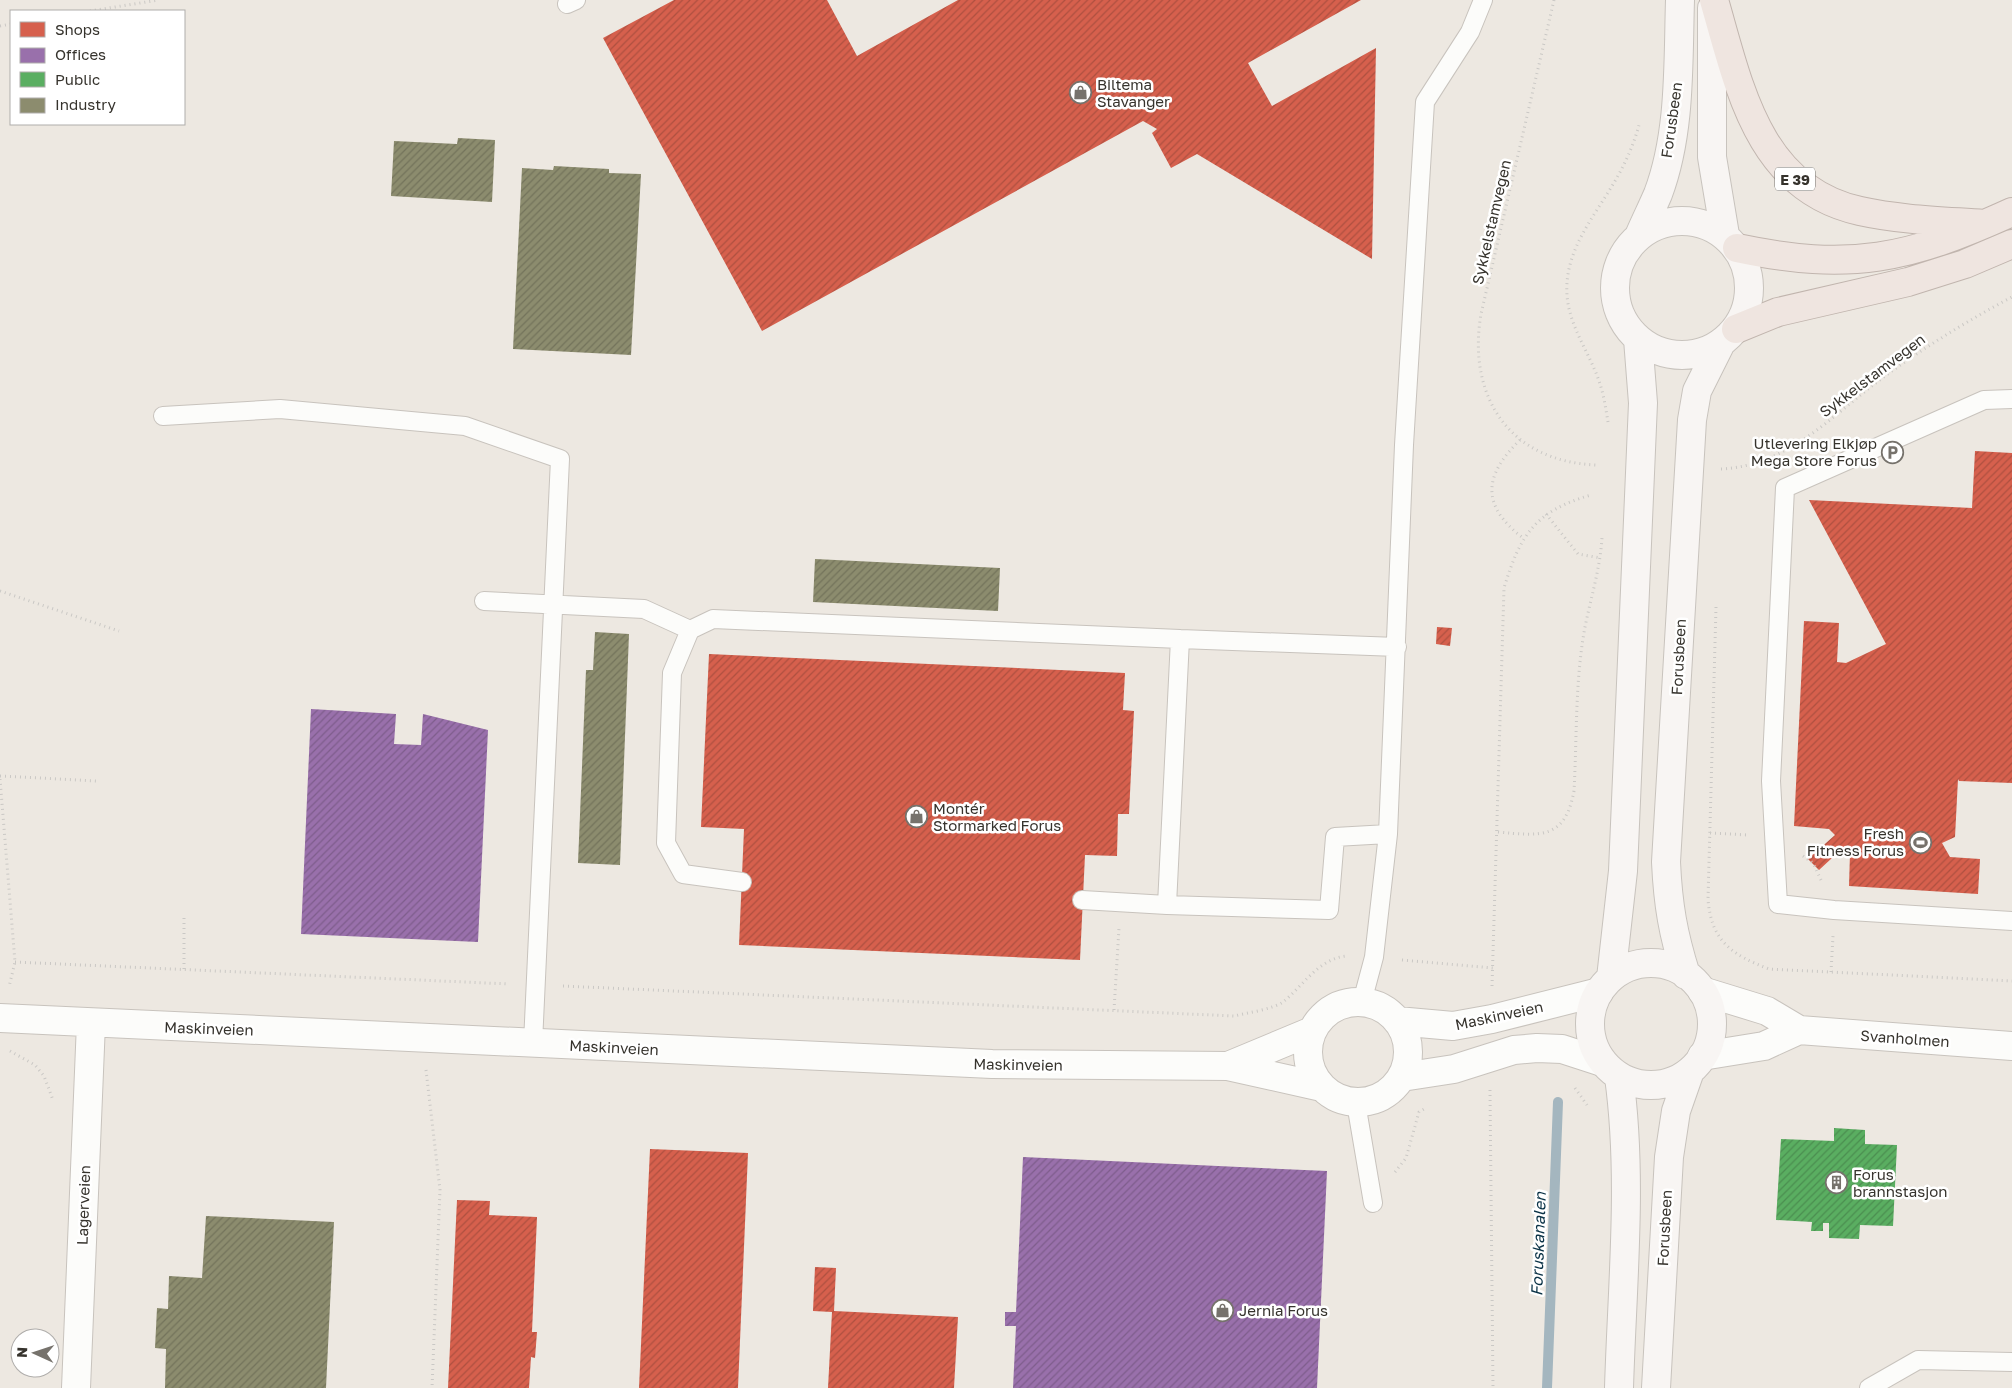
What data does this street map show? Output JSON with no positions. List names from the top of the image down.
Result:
{
  "streets": {
    "highway": ["E 39"],
    "main road": ["Forusbeen"],
    "street": ["Maskinveien", "Svanholmen", "Lagerveien"],
    "path": ["Sykkelstamvegen"]
  },
  "crossings": [
    ["Forusbeen", "E 39"],
    ["Forusbeen", "Maskinveien"],
    ["Forusbeen", "Svanholmen"],
    ["Maskinveien", "Svanholmen"],
    ["Maskinveien", "Lagerveien"]
  ],
  "water": ["Foruskanalen"],
  "places": {
    "shop": ["Biltema Stavanger", "Montér Stormarked Forus", "Jernia Forus"],
    "parking": ["Utlevering Elkjøp Mega Store Forus"],
    "sports": ["Fresh Fitness Forus"],
    "building": ["Forus brannstasjon"]
  },
  "legend": [
    "Shops",
    "Offices",
    "Public",
    "Industry"
  ],
  "north": "left"
}
